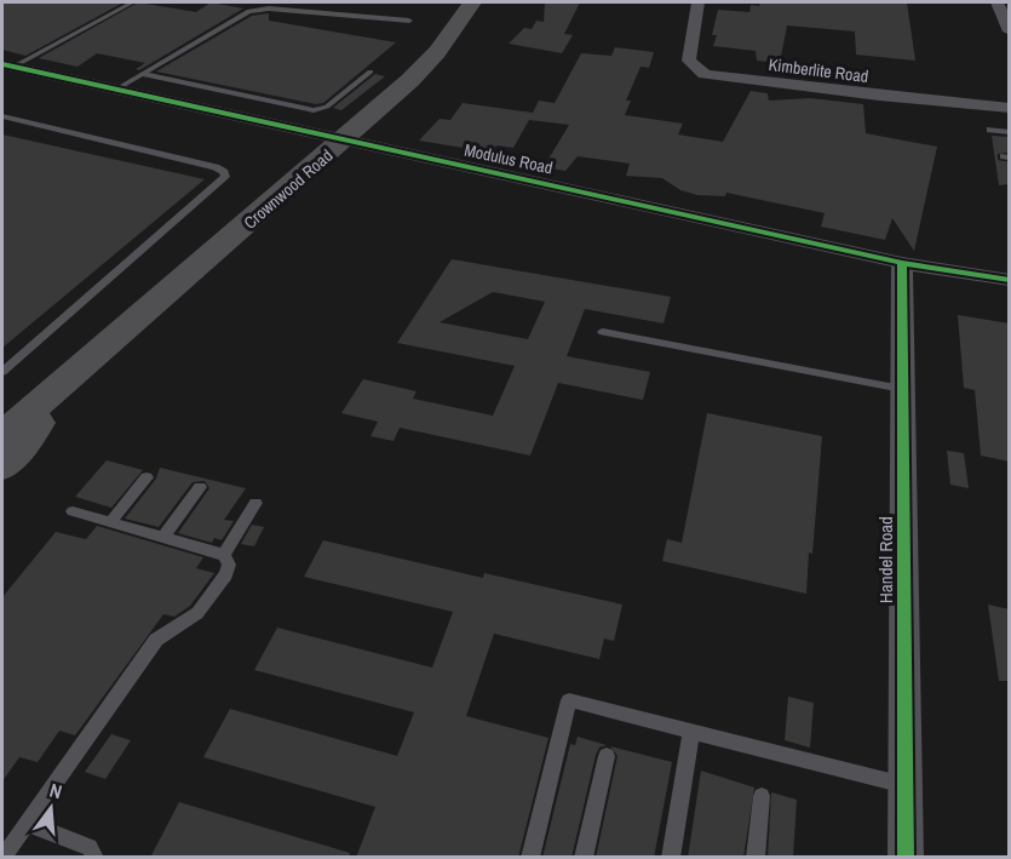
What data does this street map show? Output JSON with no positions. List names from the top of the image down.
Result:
{
  "streets": {
    "main road": ["Crownwood Road"],
    "street": ["Kimberlite Road", "Modulus Road", "Handel Road"]
  },
  "crossings": [
    ["Modulus Road", "Crownwood Road"],
    ["Modulus Road", "Handel Road"]
  ],
  "north": "top"
}
